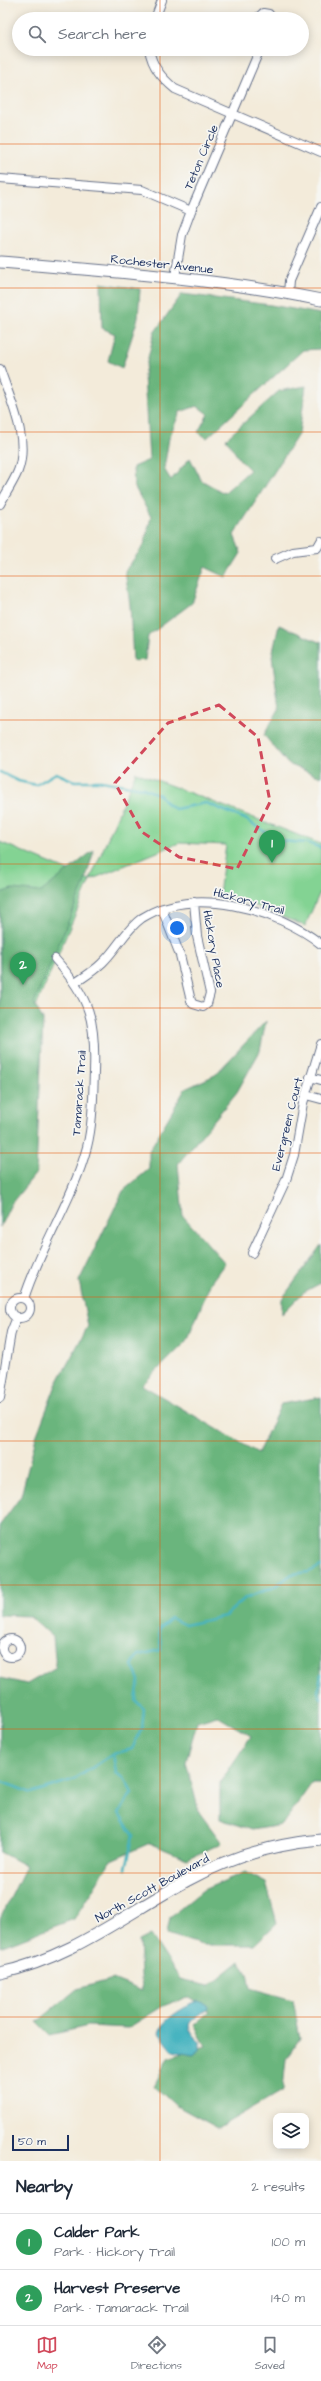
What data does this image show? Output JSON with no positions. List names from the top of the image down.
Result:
{
  "streets": {
    "main road": ["Rochester Avenue", "North Scott Boulevard"],
    "street": [
      "Teton Circle",
      "Hickory Trail",
      "Hickory Place",
      "Tamarack Trail",
      "Evergreen Court"
    ]
  },
  "crossings": [
    ["Teton Circle", "Rochester Avenue"],
    ["Hickory Trail", "Hickory Place"],
    ["Hickory Trail", "Tamarack Trail"]
  ],
  "scale_bar": "50 m",
  "page": {
    "search": "Search here",
    "pins": ["1", "2"],
    "scale": "50 m",
    "heading": ["Nearby", "2 results"],
    "list": [
      {
        "mark": "1",
        "name": "Calder Park",
        "note": "Park · Hickory Trail",
        "value": "100 m"
      },
      {
        "mark": "2",
        "name": "Harvest Preserve",
        "note": "Park · Tamarack Trail",
        "value": "140 m"
      }
    ],
    "nav": ["Map", "Directions", "Saved"]
  }
}
